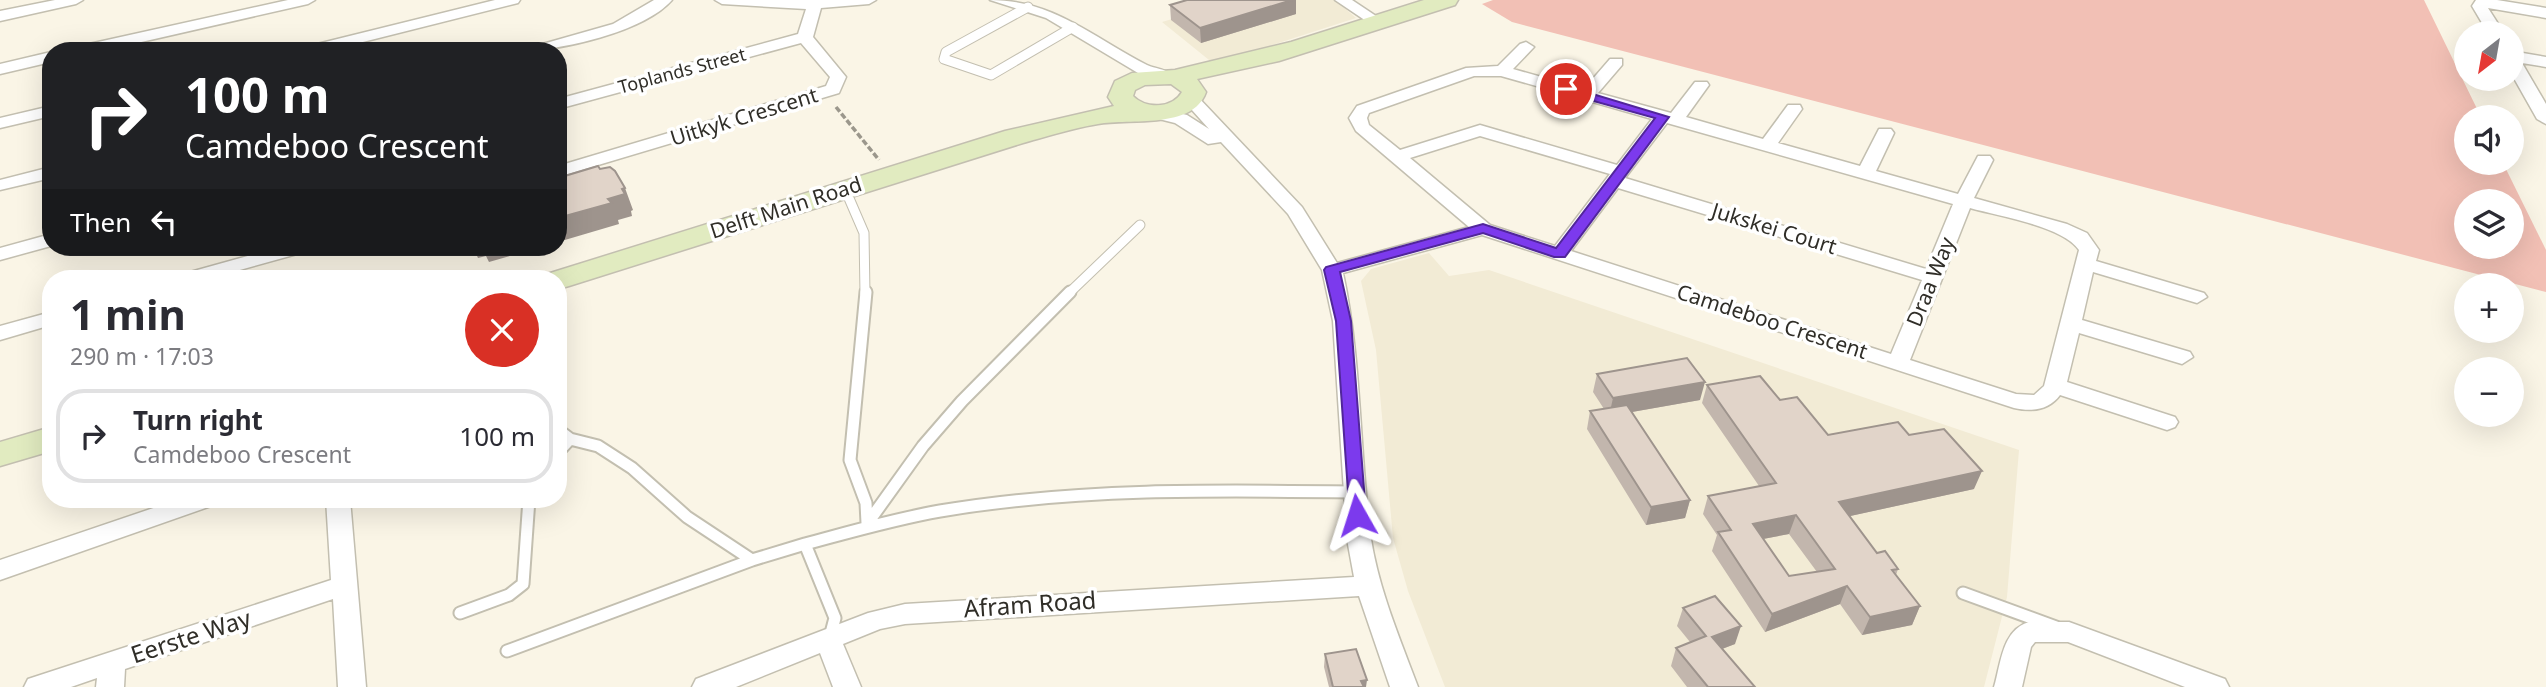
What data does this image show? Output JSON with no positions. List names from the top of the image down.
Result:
{
  "streets": {
    "street": [
      "Toplands Street",
      "Uitkyk Crescent",
      "Delft Main Road",
      "Jukskei Court",
      "Draa Way",
      "Camdeboo Crescent",
      "Afram Road",
      "Eerste Way"
    ]
  },
  "crossings": [
    ["Toplands Street", "Uitkyk Crescent"],
    ["Jukskei Court", "Draa Way"],
    ["Jukskei Court", "Camdeboo Crescent"],
    ["Draa Way", "Camdeboo Crescent"]
  ],
  "north": "bottom left",
  "page": {
    "map_buttons": ["+", "−"],
    "turn": ["100 m", "Camdeboo Crescent"],
    "then": "Then",
    "heading": ["1 min", "290 m · 17:03"],
    "list": [
      {
        "name": "Turn right",
        "note": "Camdeboo Crescent",
        "value": "100 m"
      }
    ]
  }
}
